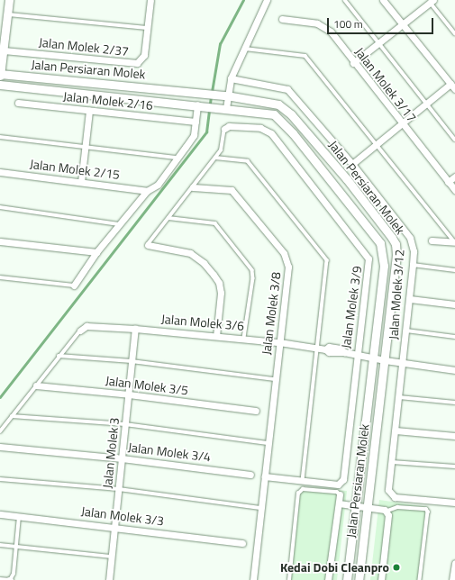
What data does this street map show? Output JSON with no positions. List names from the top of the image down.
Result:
{
  "streets": {
    "main road": ["Jalan Persiaran Molek"],
    "street": [
      "Jalan Molek 2/37",
      "Jalan Molek 3/17",
      "Jalan Molek 2/16",
      "Jalan Molek 2/15",
      "Jalan Molek 3/12",
      "Jalan Molek 3/9",
      "Jalan Molek 3/8",
      "Jalan Molek 3/6",
      "Jalan Molek 3/5",
      "Jalan Molek 3/4",
      "Jalan Molek 3",
      "Jalan Molek 3/3"
    ]
  },
  "crossings": [
    ["Jalan Persiaran Molek", "Jalan Molek 3/6"],
    ["Jalan Molek 3/12", "Jalan Molek 3/6"],
    ["Jalan Molek 3/9", "Jalan Molek 3/6"],
    ["Jalan Molek 3/8", "Jalan Molek 3/6"],
    ["Jalan Molek 3/6", "Jalan Molek 3"],
    ["Jalan Molek 3/5", "Jalan Molek 3"],
    ["Jalan Molek 3/4", "Jalan Molek 3"],
    ["Jalan Molek 3", "Jalan Molek 3/3"]
  ],
  "places": ["Kedai Dobi Cleanpro"],
  "scale_bar": "100 m"
}
